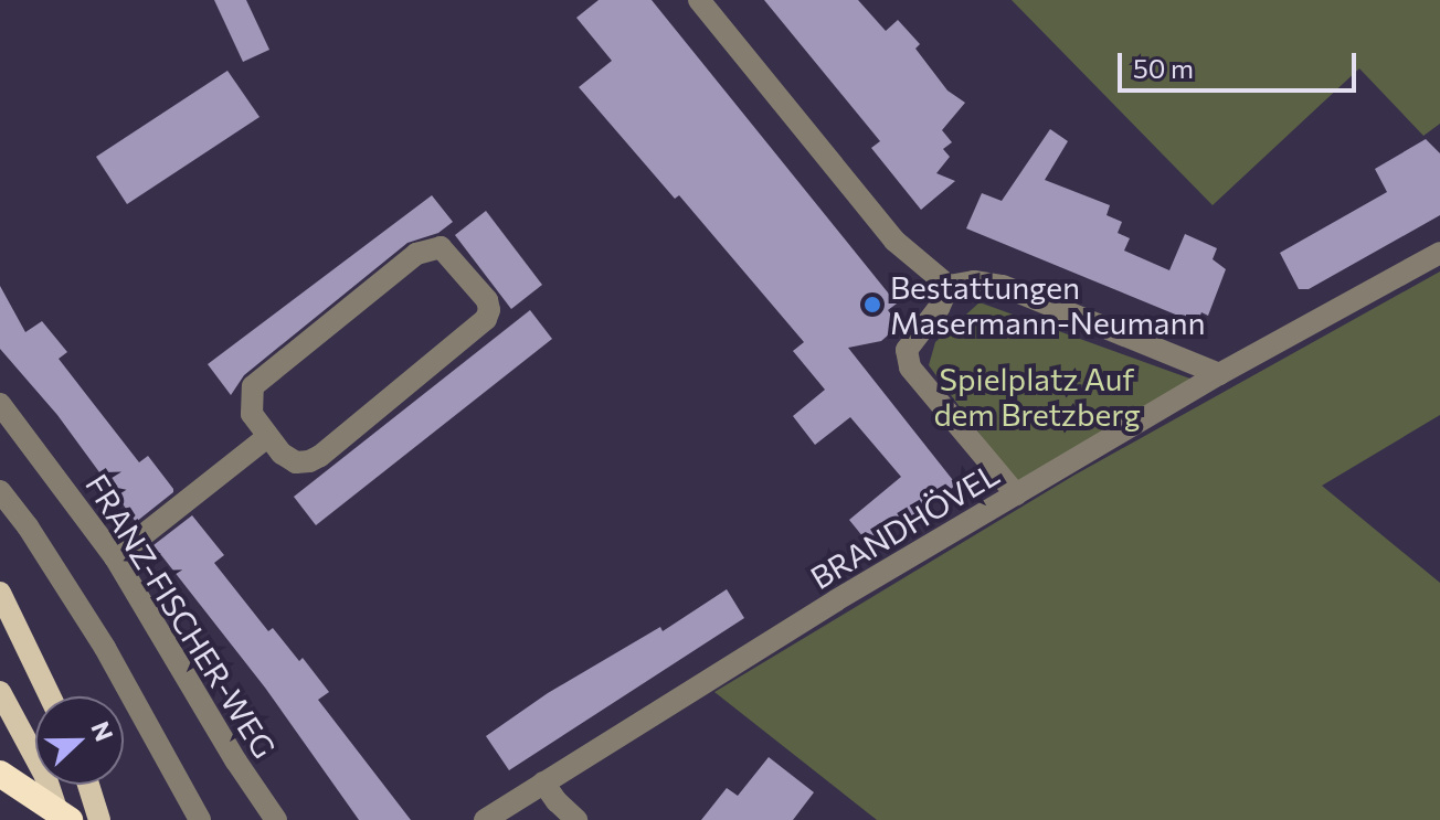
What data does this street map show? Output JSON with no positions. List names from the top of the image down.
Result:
{
  "streets": {
    "street": ["BRANDHÖVEL", "FRANZ-FISCHER-WEG"]
  },
  "parks": ["Spielplatz Auf dem Bretzberg"],
  "places": ["Bestattungen Masermann-Neumann"],
  "scale_bar": "50 m",
  "north": "right"
}
